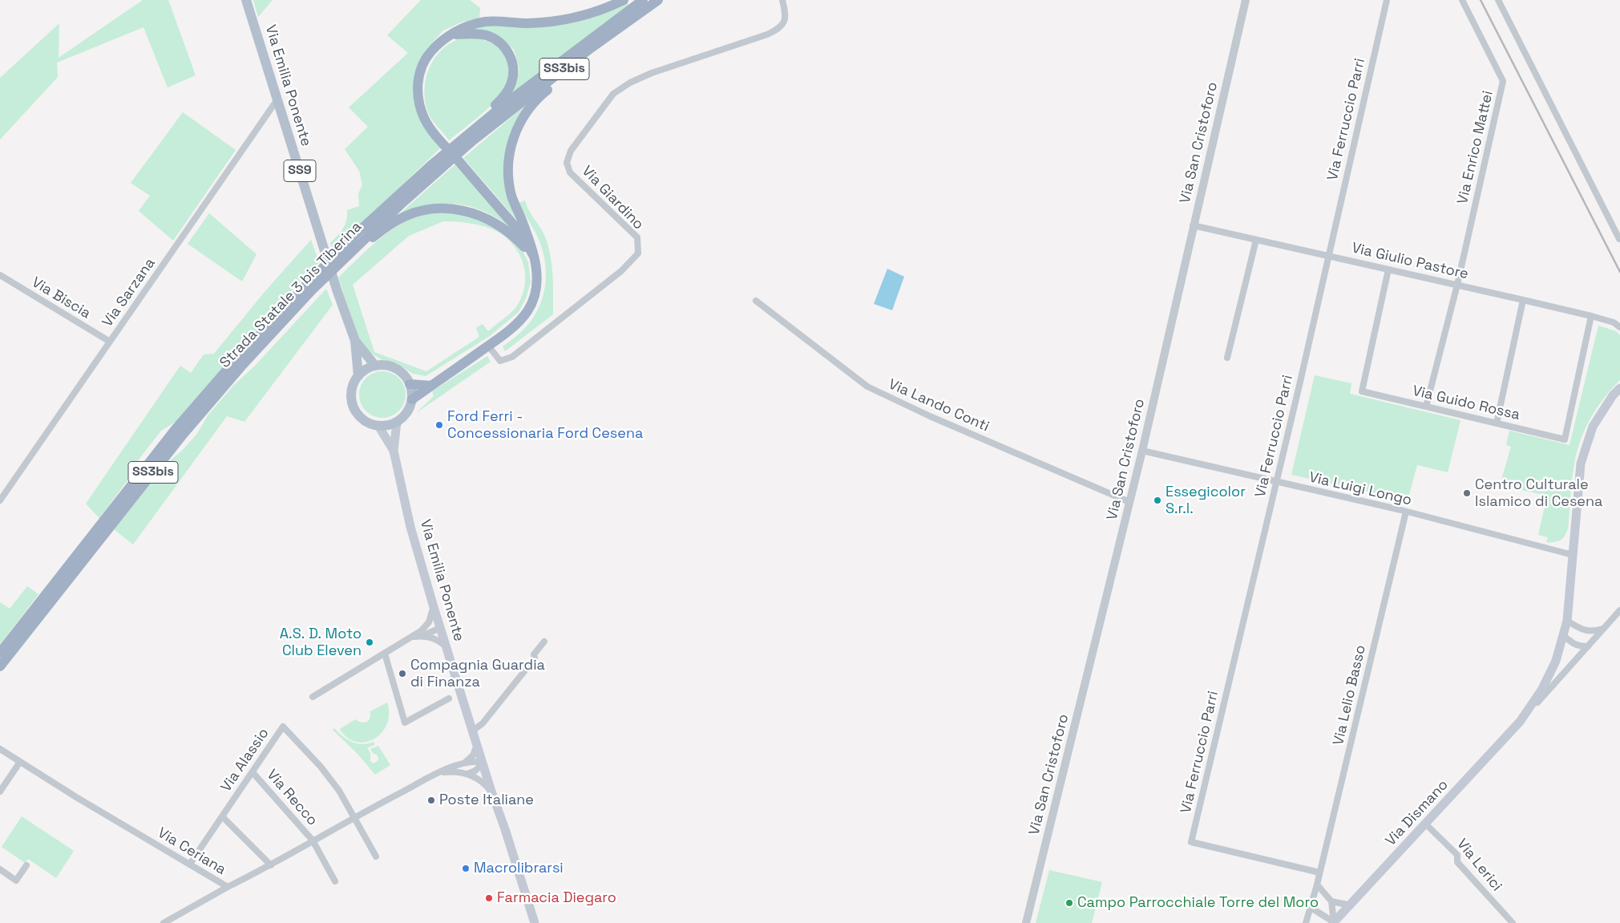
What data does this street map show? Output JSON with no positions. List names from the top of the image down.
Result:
{
  "streets": {
    "highway": ["SS3bis", "Strada Statale 3 bis Tiberina"],
    "main road": ["Via Emilia Ponente", "SS9", "Via Dismano"],
    "street": [
      "Via Ferruccio Parri",
      "Via San Cristoforo",
      "Via Enrico Mattei",
      "Via Giardino",
      "Via Giulio Pastore",
      "Via Sarzana",
      "Via Biscia",
      "Via Guido Rossa",
      "Via Lando Conti",
      "Via Luigi Longo",
      "Via Lelio Basso",
      "Via Alassio",
      "Via Recco",
      "Via Ceriana",
      "Via Lerici"
    ]
  },
  "crossings": [
    ["SS3bis", "Strada Statale 3 bis Tiberina"],
    ["Via Emilia Ponente", "Via Sarzana"],
    ["Via Emilia Ponente", "Via Ceriana"],
    ["Via Ferruccio Parri", "Via Giulio Pastore"],
    ["Via Ferruccio Parri", "Via Luigi Longo"],
    ["Via Ferruccio Parri", "Via Lelio Basso"],
    ["Via San Cristoforo", "Via Giulio Pastore"],
    ["Via San Cristoforo", "Via Lando Conti"],
    ["Via San Cristoforo", "Via Luigi Longo"],
    ["Via Enrico Mattei", "Via Giulio Pastore"],
    ["Via Enrico Mattei", "Via Guido Rossa"],
    ["Via Giulio Pastore", "Via Guido Rossa"],
    ["Via Sarzana", "Via Biscia"],
    ["Via Luigi Longo", "Via Lelio Basso"],
    ["Via Luigi Longo", "Via Dismano"],
    ["Via Alassio", "Via Recco"],
    ["Via Alassio", "Via Ceriana"],
    ["Via Recco", "Via Ceriana"],
    ["Via Dismano", "Via Lerici"]
  ],
  "places": [
    "Ford Ferri - Concessionaria Ford Cesena",
    "Centro Culturale Islamico di Cesena",
    "Essegicolor S.r.l.",
    "A.S. D. Moto Club Eleven",
    "Compagnia Guardia di Finanza",
    "Poste Italiane",
    "Macrolibrarsi",
    "Farmacia Diegaro",
    "Campo Parrocchiale Torre del Moro"
  ]
}
